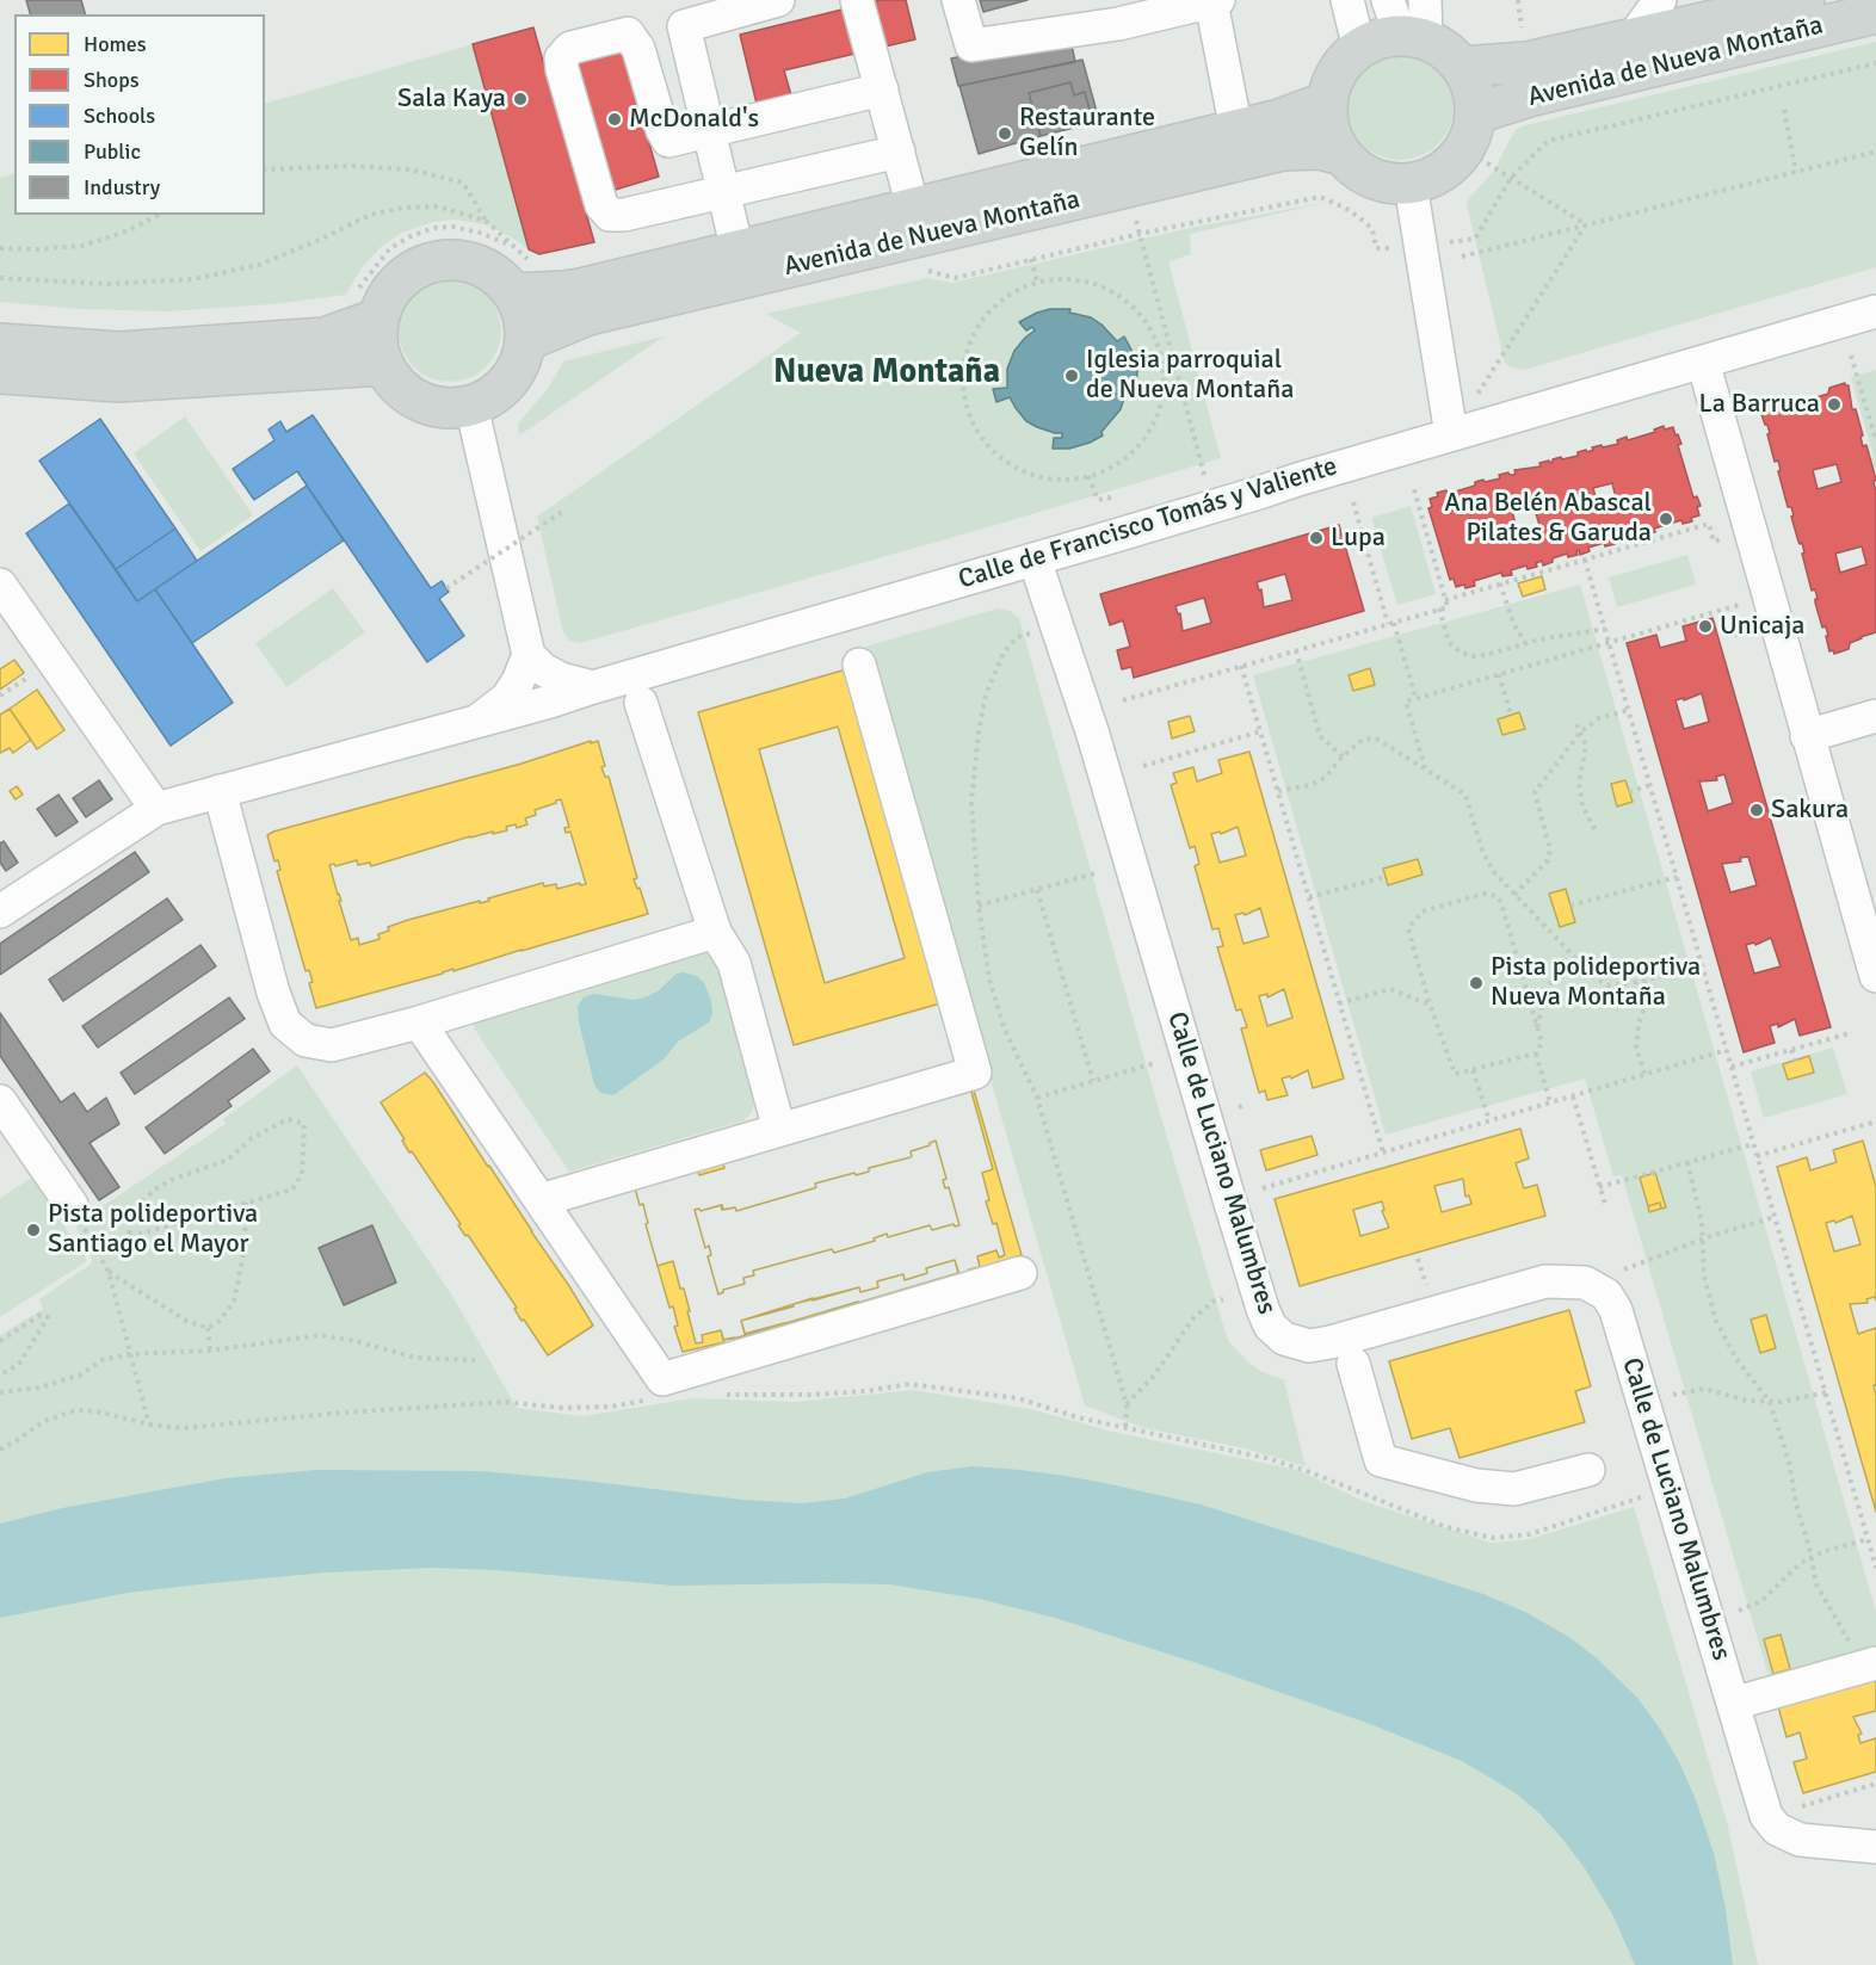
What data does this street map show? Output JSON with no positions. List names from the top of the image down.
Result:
{
  "streets": {
    "main road": ["Avenida de Nueva Montaña"],
    "street": ["Calle de Francisco Tomás y Valiente", "Calle de Luciano Malumbres"]
  },
  "crossings": [
    ["Calle de Francisco Tomás y Valiente", "Calle de Luciano Malumbres"]
  ],
  "districts": ["Nueva Montaña"],
  "places": [
    "Sala Kaya",
    "McDonald's",
    "Restaurante Gelín",
    "Iglesia parroquial de Nueva Montaña",
    "La Barruca",
    "Ana Belén Abascal Pilates & Garuda",
    "Lupa",
    "Unicaja",
    "Sakura",
    "Pista polideportiva Nueva Montaña",
    "Pista polideportiva Santiago el Mayor"
  ],
  "legend": [
    "Homes",
    "Shops",
    "Schools",
    "Public",
    "Industry"
  ]
}
